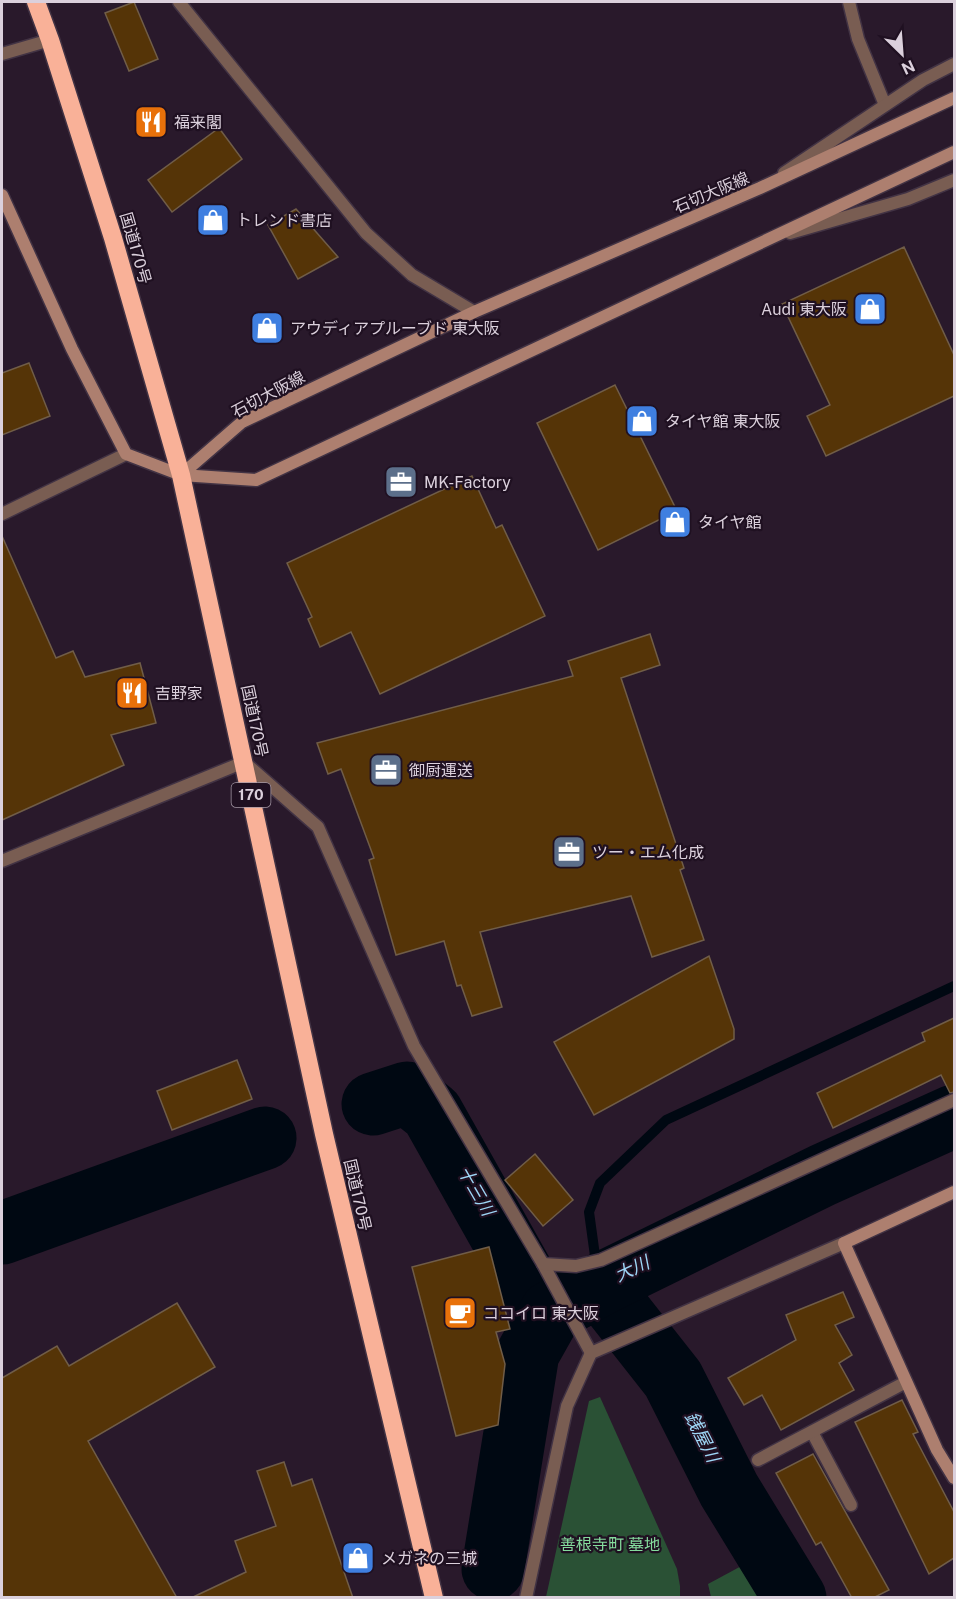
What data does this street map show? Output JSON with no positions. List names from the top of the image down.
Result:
{
  "streets": {
    "highway": ["国道170号", "170"],
    "main road": ["石切大阪線"]
  },
  "crossings": [
    ["石切大阪線", "国道170号"]
  ],
  "water": ["十三川", "大川", "銭屋川"],
  "parks": ["善根寺町 墓地"],
  "places": {
    "restaurant": ["福来閣", "吉野家"],
    "shop": [
      "トレンド書店",
      "Audi 東大阪",
      "アウディアプルーブド 東大阪",
      "タイヤ館 東大阪",
      "タイヤ館",
      "メガネの三城"
    ],
    "office": ["MK-Factory", "御厨運送", "ツー・エム化成"],
    "cafe": ["ココイロ 東大阪"]
  },
  "north": "bottom right"
}
